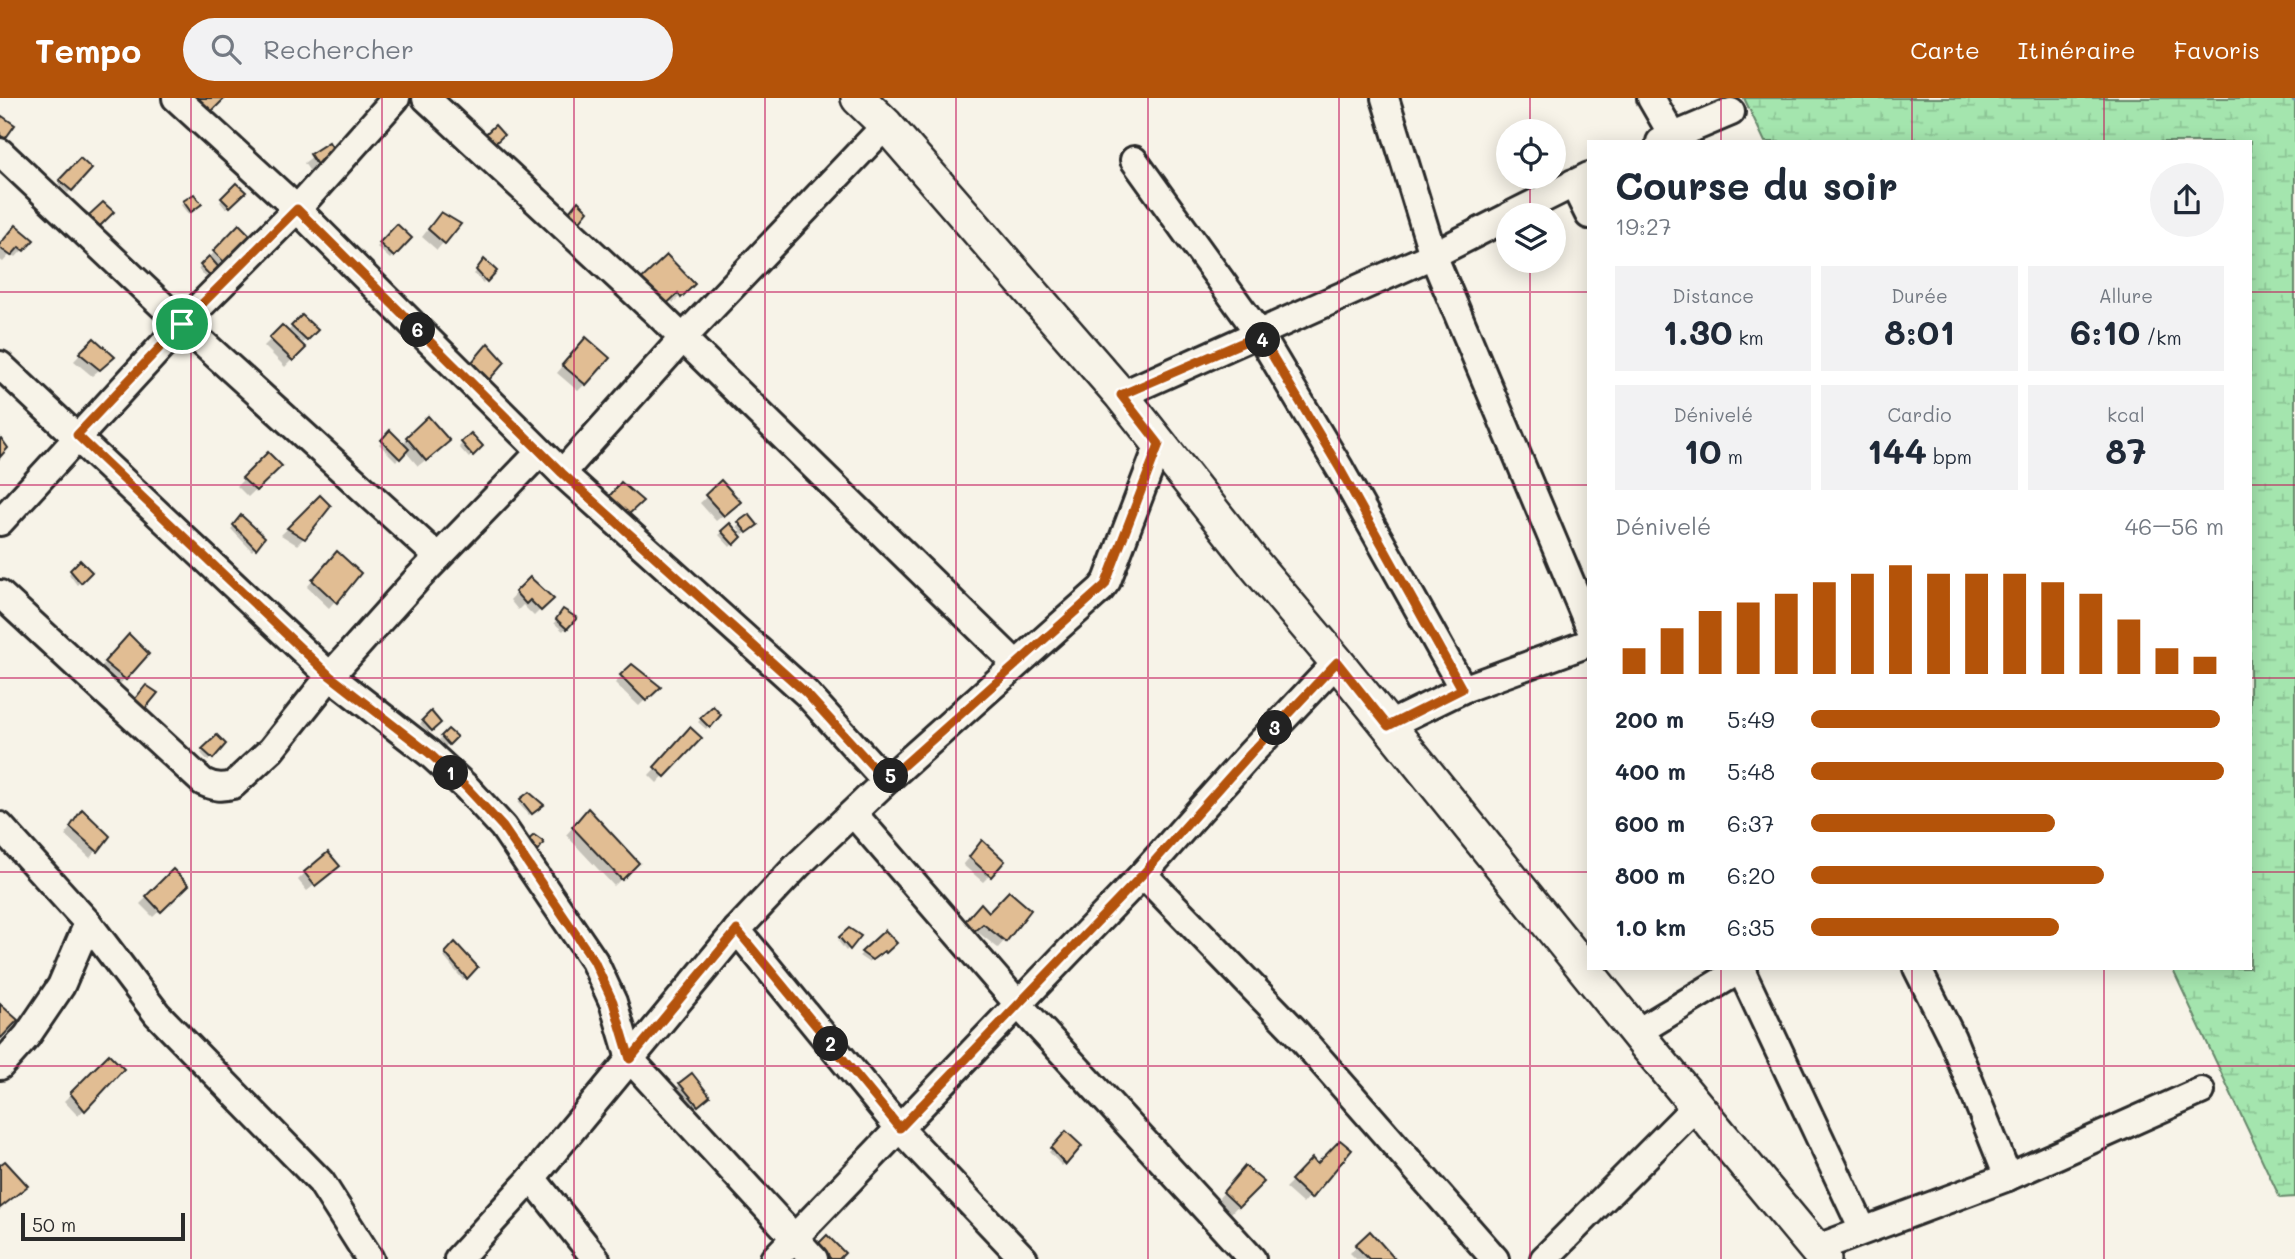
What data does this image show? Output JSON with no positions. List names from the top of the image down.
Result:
{
  "scale_bar": "50 m",
  "page": {
    "header": "Tempo",
    "search": "Rechercher",
    "nav": ["Carte", "Itinéraire", "Favoris"],
    "heading": ["Course du soir", "19:27"],
    "stats": [
      ["Distance", "1.30 km"],
      ["Durée", "8:01"],
      ["Allure", "6:10 /km"],
      ["Dénivelé", "10 m"],
      ["Cardio", "144 bpm"],
      ["kcal", "87"]
    ],
    "pins": [
      "6",
      "4",
      "3",
      "1",
      "5",
      "2"
    ],
    "chart": ["Dénivelé", "46–56 m"],
    "list": [
      {
        "name": "200 m",
        "note": "5:49"
      },
      {
        "name": "400 m",
        "note": "5:48"
      },
      {
        "name": "600 m",
        "note": "6:37"
      },
      {
        "name": "800 m",
        "note": "6:20"
      },
      {
        "name": "1.0 km",
        "note": "6:35"
      }
    ],
    "scale": "50 m"
  }
}
